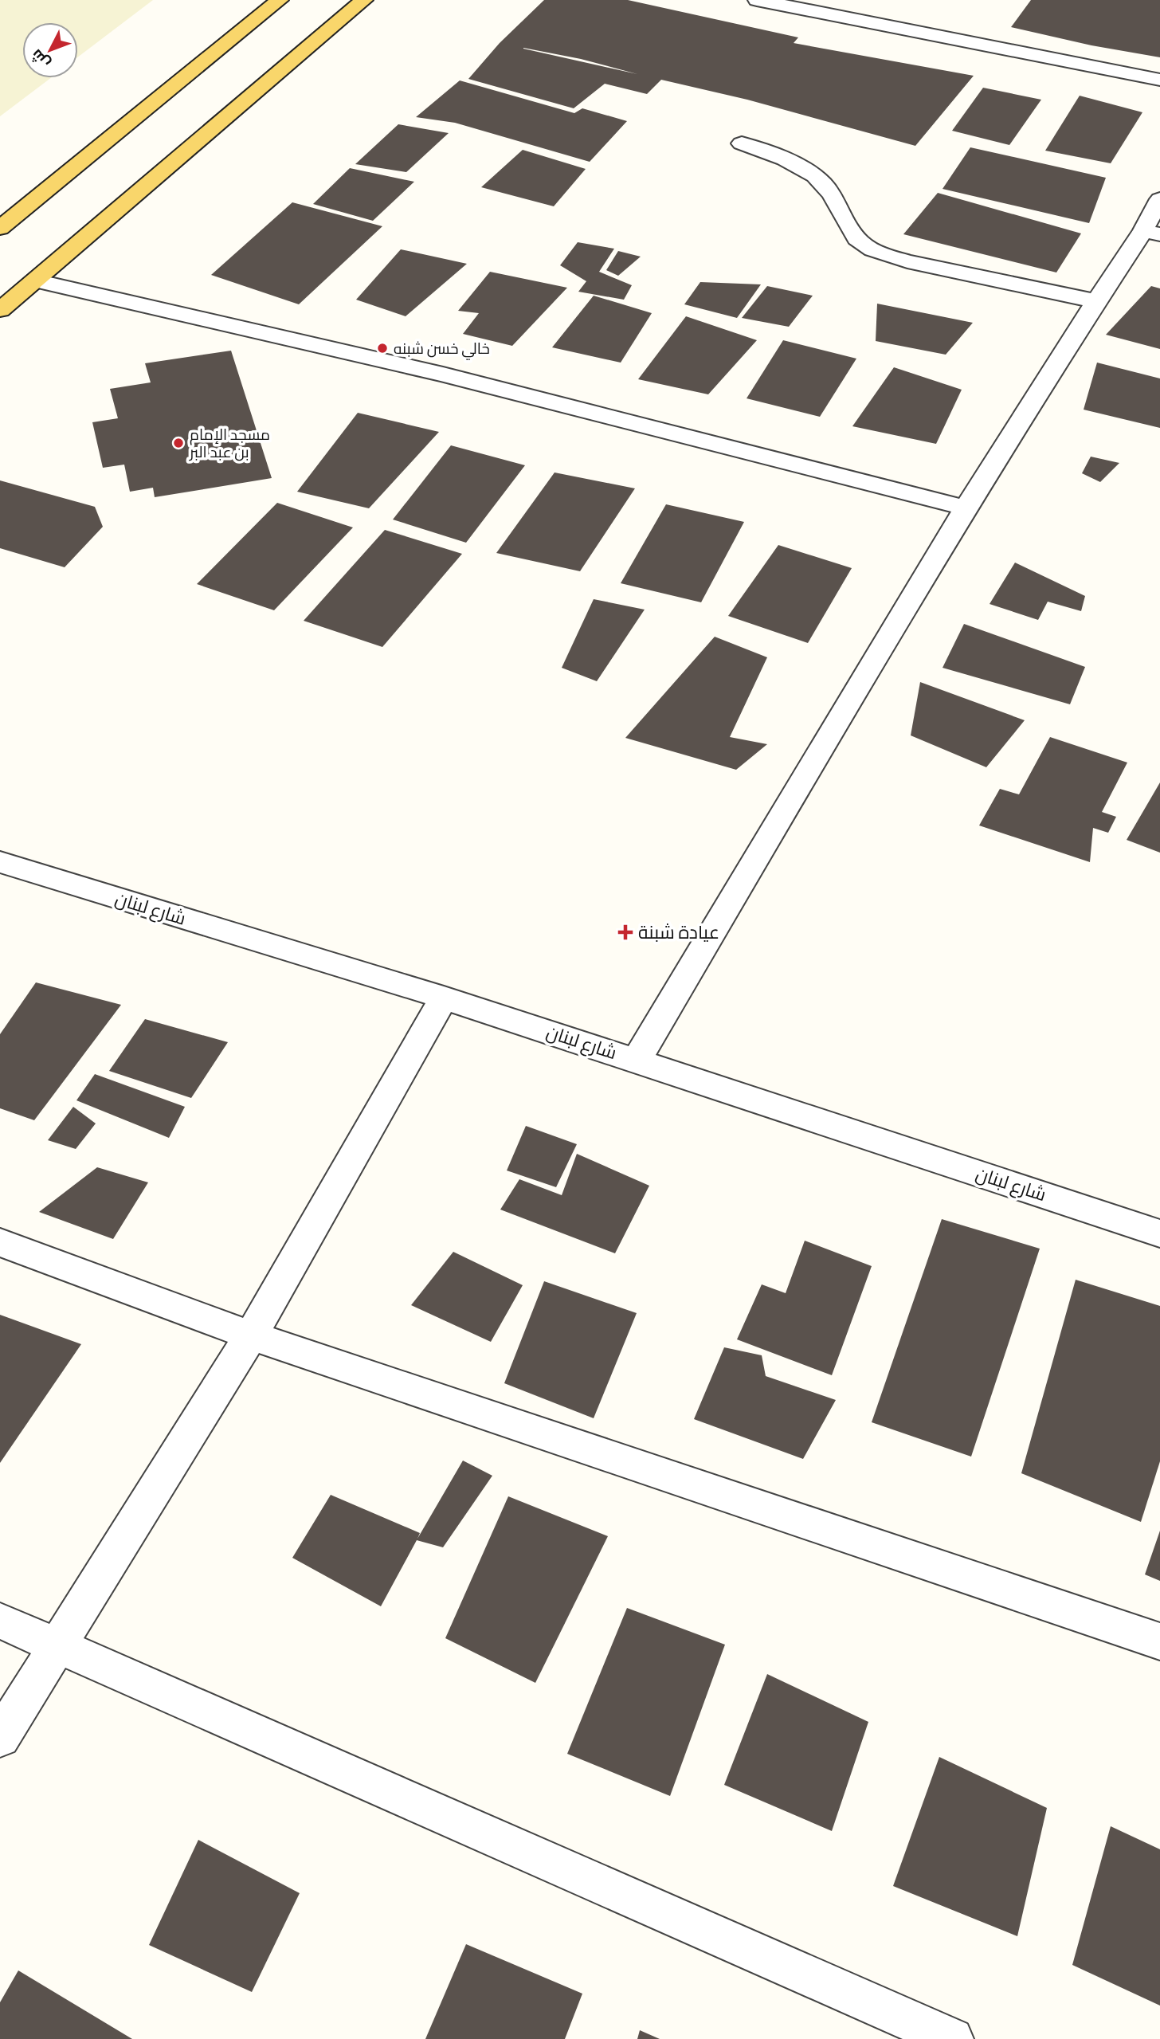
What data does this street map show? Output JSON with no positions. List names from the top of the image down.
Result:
{
  "streets": {
    "street": ["شارع لبنان"]
  },
  "places": {
    "other": ["خالي خسن شبنه", "مسجد الإمام بن عبد البر"],
    "health": ["عيادة شبنة"]
  },
  "north": "bottom left"
}
